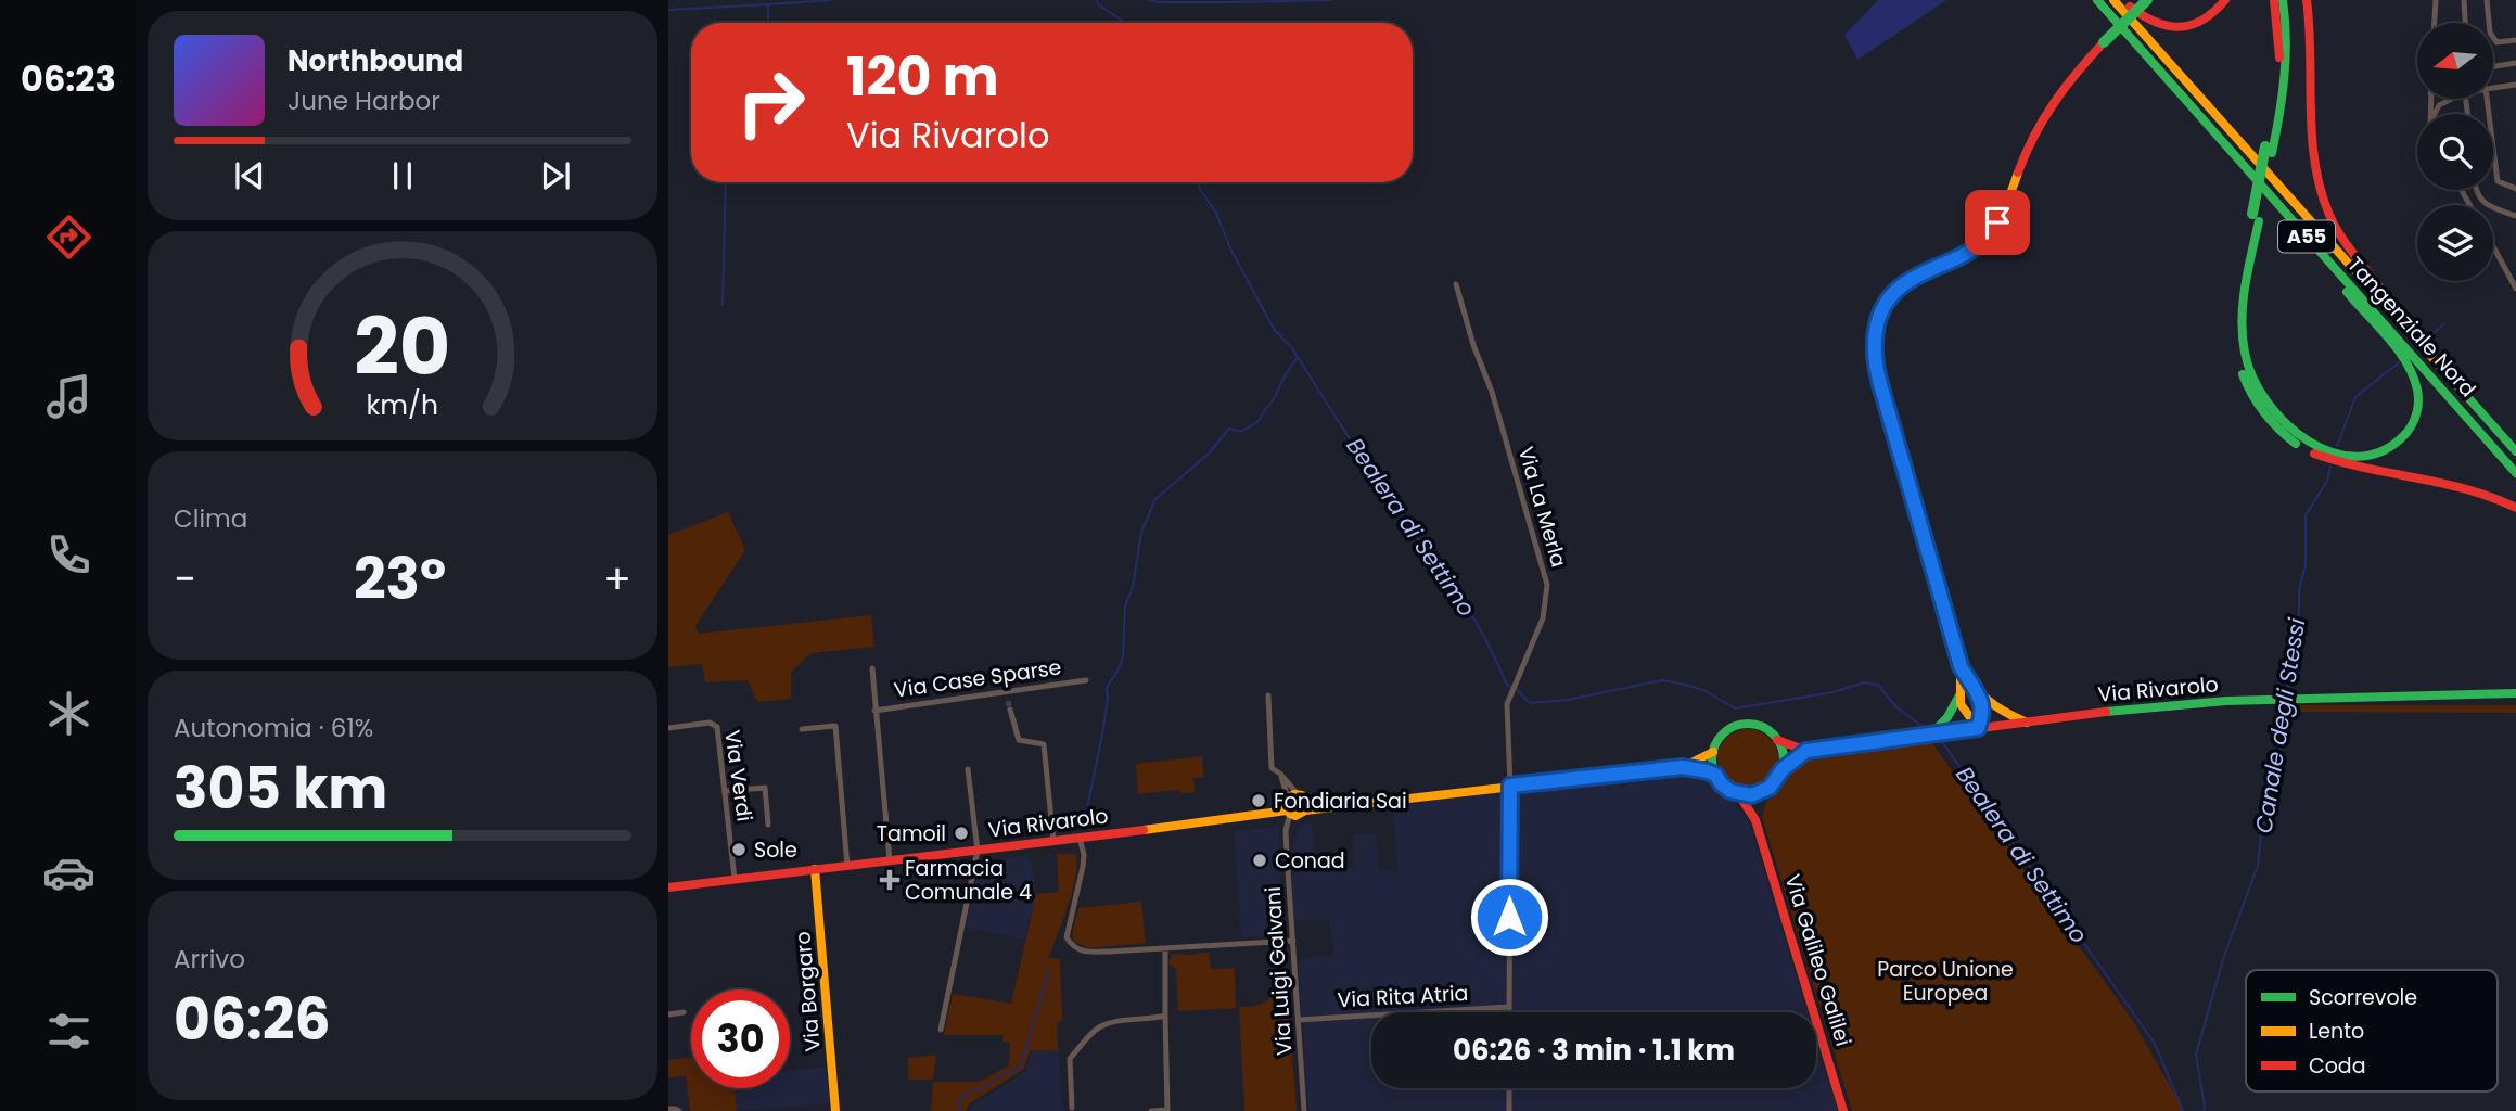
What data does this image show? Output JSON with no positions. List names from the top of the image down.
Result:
{
  "streets": {
    "main road": [
      "A55",
      "Tangenziale Nord",
      "Via Rivarolo",
      "Via Galileo Galilei",
      "Via Borgaro"
    ],
    "street": [
      "Via La Merla",
      "Via Case Sparse",
      "Via Verdi",
      "Via Luigi Galvani",
      "Via Rita Atria"
    ]
  },
  "crossings": [
    ["A55", "Tangenziale Nord"],
    ["Via La Merla", "Via Rita Atria"],
    ["Via Rivarolo", "Via Galileo Galilei"],
    ["Via Rivarolo", "Via Luigi Galvani"],
    ["Via Luigi Galvani", "Via Rita Atria"]
  ],
  "water": ["Bealera di Settimo", "Canale degli Stessi"],
  "parks": ["Parco Unione Europea"],
  "places": {
    "other": [
      "Fondiaria Sai",
      "Tamoil",
      "Sole",
      "Conad"
    ],
    "health": ["Farmacia Comunale 4"]
  },
  "legend": ["Scorrevole", "Lento", "Coda"],
  "north": "left",
  "page": {
    "tabs": "06:23",
    "turn": ["120 m", "Via Rivarolo"],
    "song": ["Northbound", "June Harbor"],
    "tile": [
      "Clima",
      ["Autonomia · 61%", "305 km"],
      ["Arrivo", "06:26"]
    ],
    "heat": ["−", "23°", "+"],
    "limit": "30",
    "trip": "06:26 · 3 min · 1.1 km",
    "gauge": ["20", "km/h"]
  }
}
